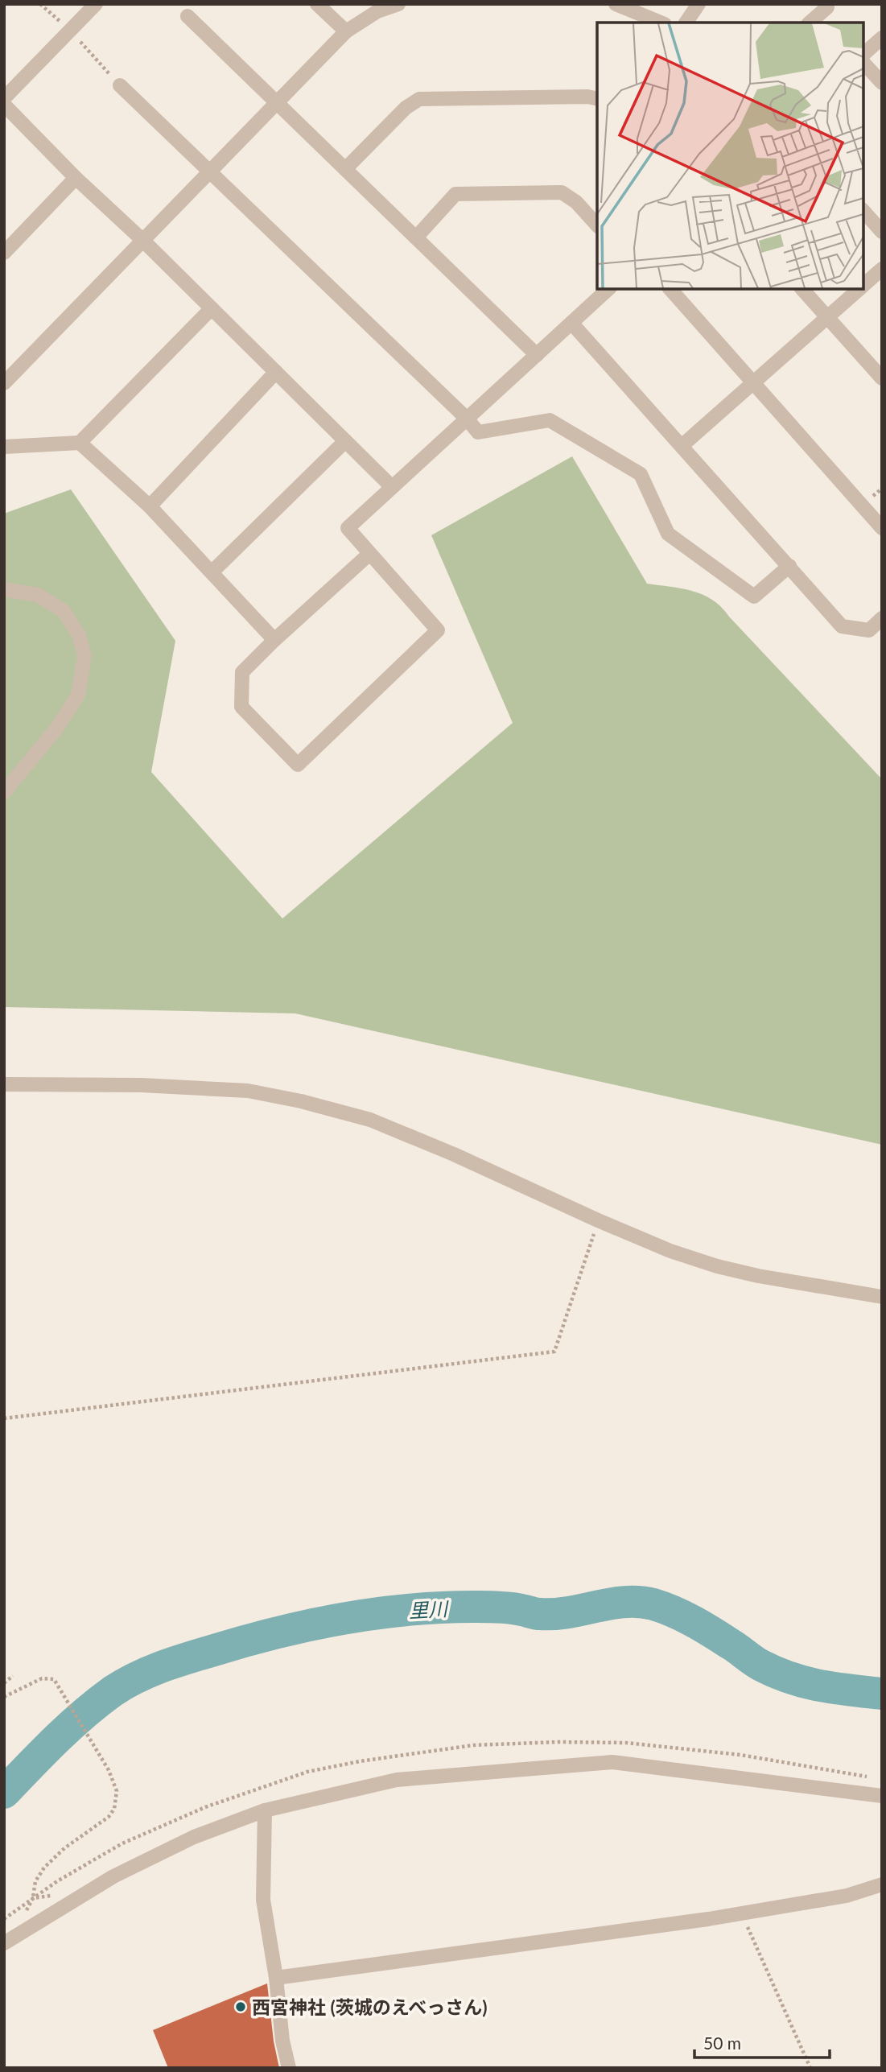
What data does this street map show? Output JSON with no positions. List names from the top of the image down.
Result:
{
  "water": ["里川"],
  "places": ["西宮神社 (茨城のえべっさん)"],
  "scale_bar": "50 m"
}
